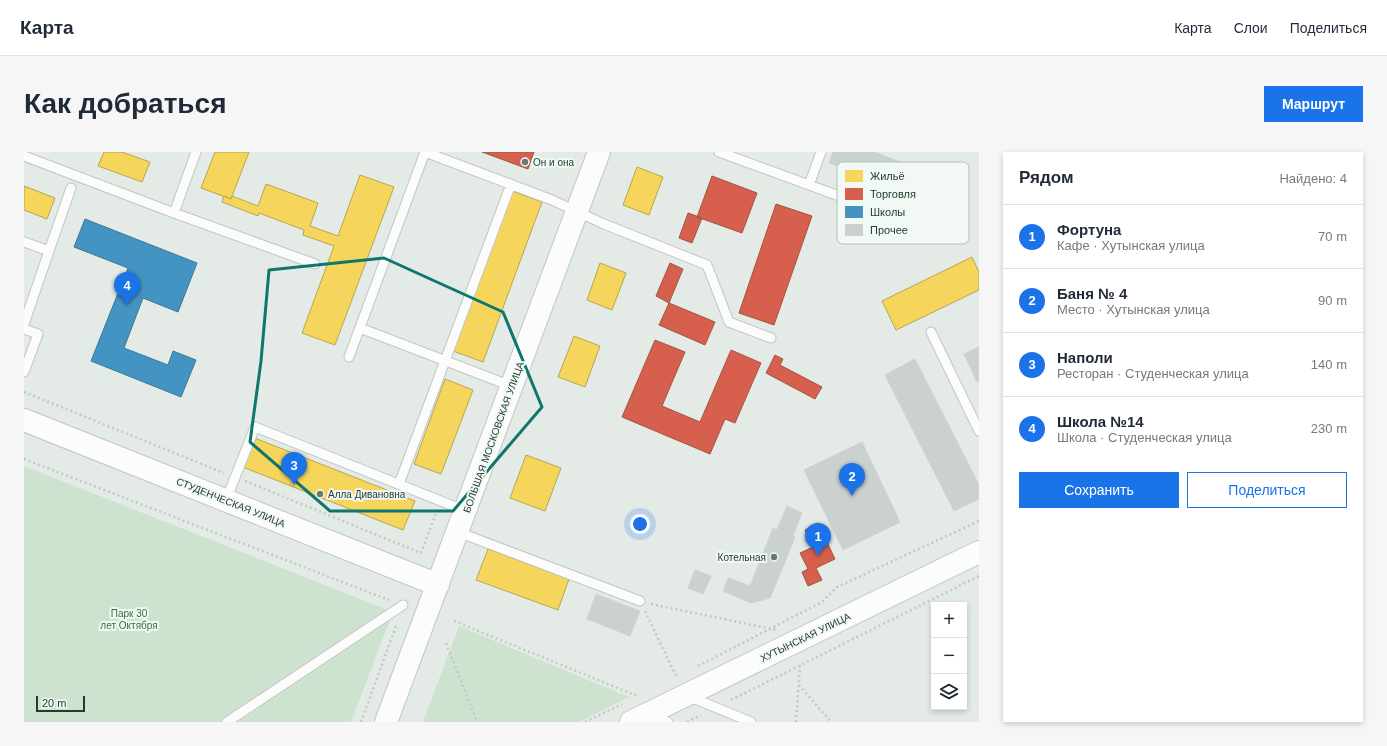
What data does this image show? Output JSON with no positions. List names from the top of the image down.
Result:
{
  "streets": {
    "street": ["БОЛЬШАЯ МОСКОВСКАЯ УЛИЦА", "СТУДЕНЧЕСКАЯ УЛИЦА", "ХУТЫНСКАЯ УЛИЦА"]
  },
  "crossings": [
    ["БОЛЬШАЯ МОСКОВСКАЯ УЛИЦА", "СТУДЕНЧЕСКАЯ УЛИЦА"]
  ],
  "parks": ["Парк 30 лет Октября"],
  "places": ["Он и она", "Алла Дивановна", "Котельная"],
  "legend": [
    "Жильё",
    "Торговля",
    "Школы",
    "Прочее"
  ],
  "scale_bar": "20 m",
  "page": {
    "header": "Карта",
    "nav": ["Карта", "Слои", "Поделиться"],
    "buttons": [
      "Маршрут",
      ["Сохранить", "Поделиться"]
    ],
    "title": "Как добраться",
    "heading": ["Рядом", "Найдено: 4"],
    "list": [
      {
        "mark": "1",
        "name": "Фортуна",
        "note": "Кафе · Хутынская улица",
        "value": "70 m"
      },
      {
        "mark": "2",
        "name": "Баня № 4",
        "note": "Место · Хутынская улица",
        "value": "90 m"
      },
      {
        "mark": "3",
        "name": "Наполи",
        "note": "Ресторан · Студенческая улица",
        "value": "140 m"
      },
      {
        "mark": "4",
        "name": "Школа №14",
        "note": "Школа · Студенческая улица",
        "value": "230 m"
      }
    ],
    "pins": [
      "4",
      "3",
      "2",
      "1"
    ],
    "map_buttons": ["+", "−"],
    "scale": "20 m"
  }
}
